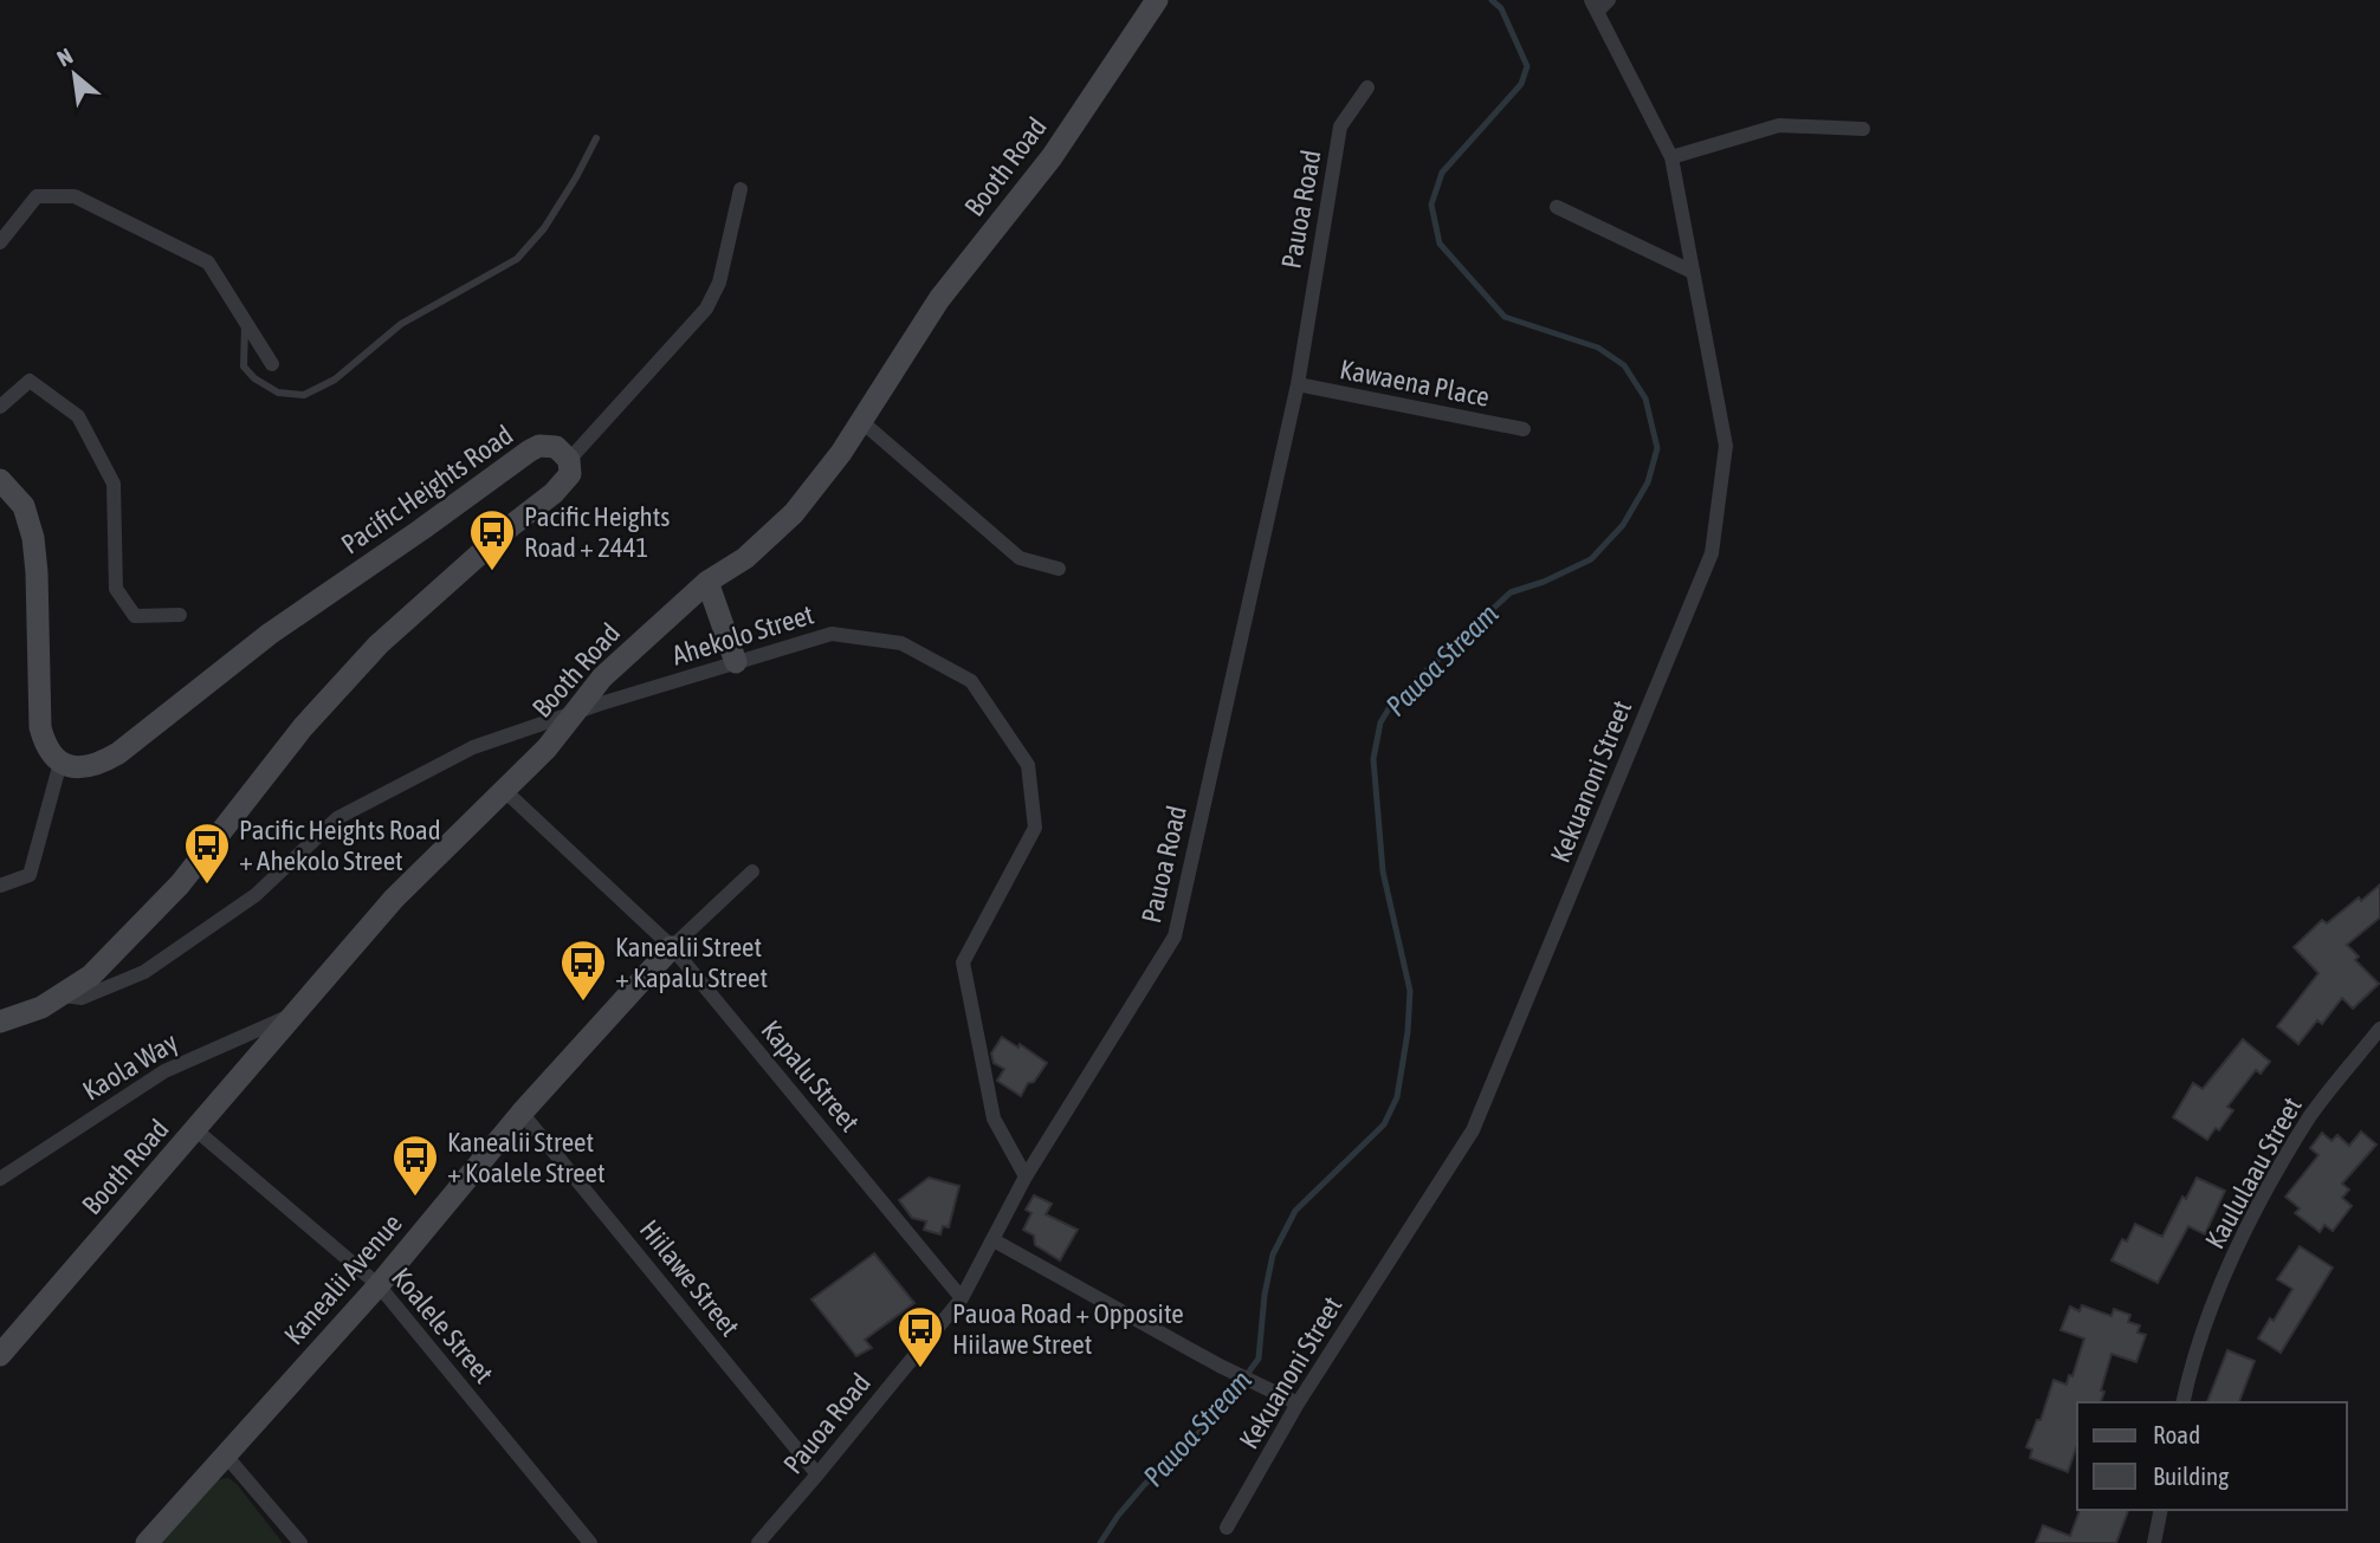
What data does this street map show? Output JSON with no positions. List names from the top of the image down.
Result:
{
  "streets": {
    "street": [
      "Booth Road",
      "Pauoa Road",
      "Kawaena Place",
      "Pacific Heights Road",
      "Ahekolo Street",
      "Kekuanoni Street",
      "Kaola Way",
      "Kapalu Street",
      "Kaululaau Street",
      "Hiilawe Street",
      "Kanealii Avenue",
      "Koalele Street"
    ]
  },
  "crossings": [
    ["Booth Road", "Ahekolo Street"],
    ["Booth Road", "Kaola Way"],
    ["Booth Road", "Kapalu Street"],
    ["Booth Road", "Koalele Street"],
    ["Pauoa Road", "Kawaena Place"],
    ["Pauoa Road", "Ahekolo Street"],
    ["Pauoa Road", "Kapalu Street"],
    ["Pauoa Road", "Hiilawe Street"],
    ["Kapalu Street", "Kanealii Avenue"],
    ["Hiilawe Street", "Kanealii Avenue"],
    ["Kanealii Avenue", "Koalele Street"]
  ],
  "water": ["Pauoa Stream"],
  "places": {
    "bus stop": [
      "Pacific Heights Road + 2441",
      "Pacific Heights Road + Ahekolo Street",
      "Kanealii Street + Kapalu Street",
      "Kanealii Street + Koalele Street",
      "Pauoa Road + Opposite Hiilawe Street"
    ]
  },
  "legend": ["Road", "Building"],
  "north": "top left"
}
